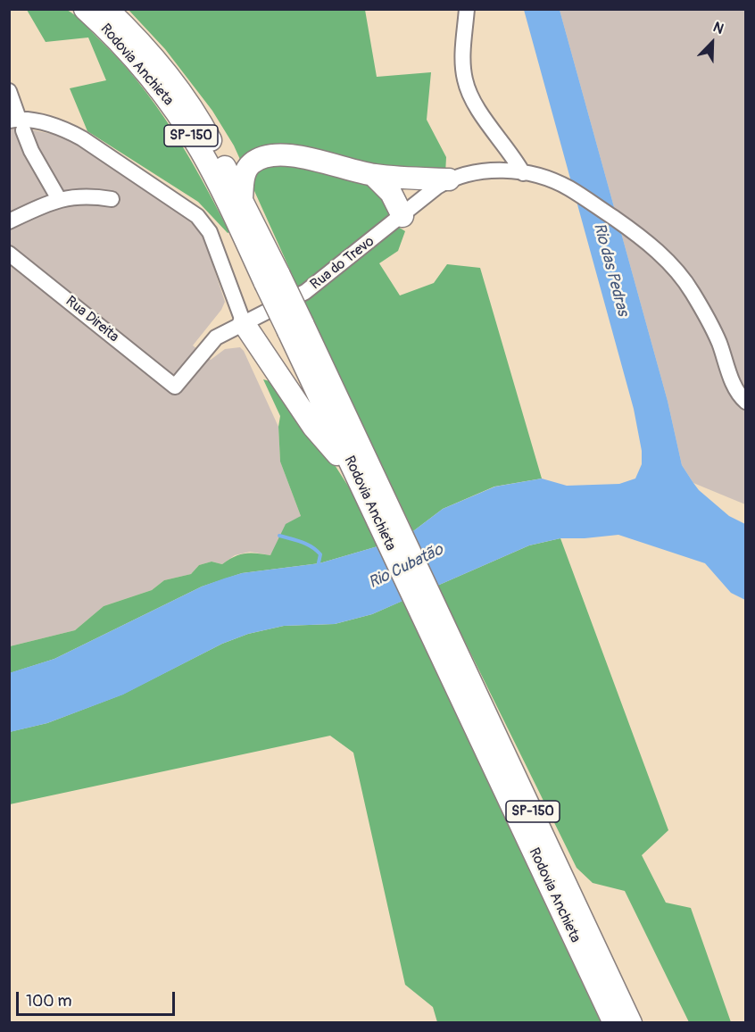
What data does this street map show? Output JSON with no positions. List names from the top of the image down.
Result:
{
  "streets": {
    "highway": ["Rodovia Anchieta", "SP-150"],
    "street": ["Rua do Trevo", "Rua Direita"]
  },
  "crossings": [
    ["Rua do Trevo", "Rua Direita"]
  ],
  "water": ["Rio das Pedras", "Rio Cubatão"],
  "scale_bar": "100 m",
  "north": "top right"
}
